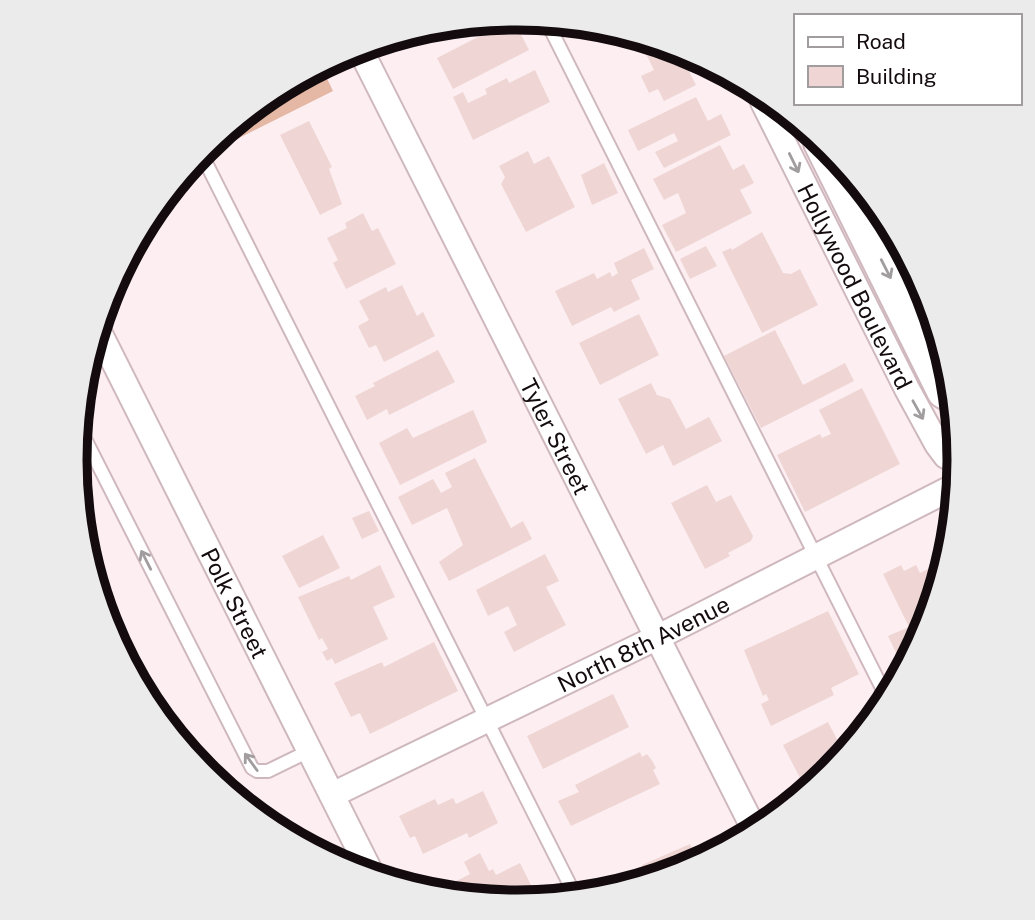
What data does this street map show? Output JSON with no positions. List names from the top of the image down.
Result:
{
  "streets": {
    "main road": ["Hollywood Boulevard"],
    "street": ["Tyler Street", "Polk Street", "North 8th Avenue"]
  },
  "crossings": [
    ["Tyler Street", "North 8th Avenue"],
    ["Polk Street", "North 8th Avenue"]
  ],
  "one_way": ["Hollywood Boulevard"],
  "legend": ["Road", "Building"]
}
